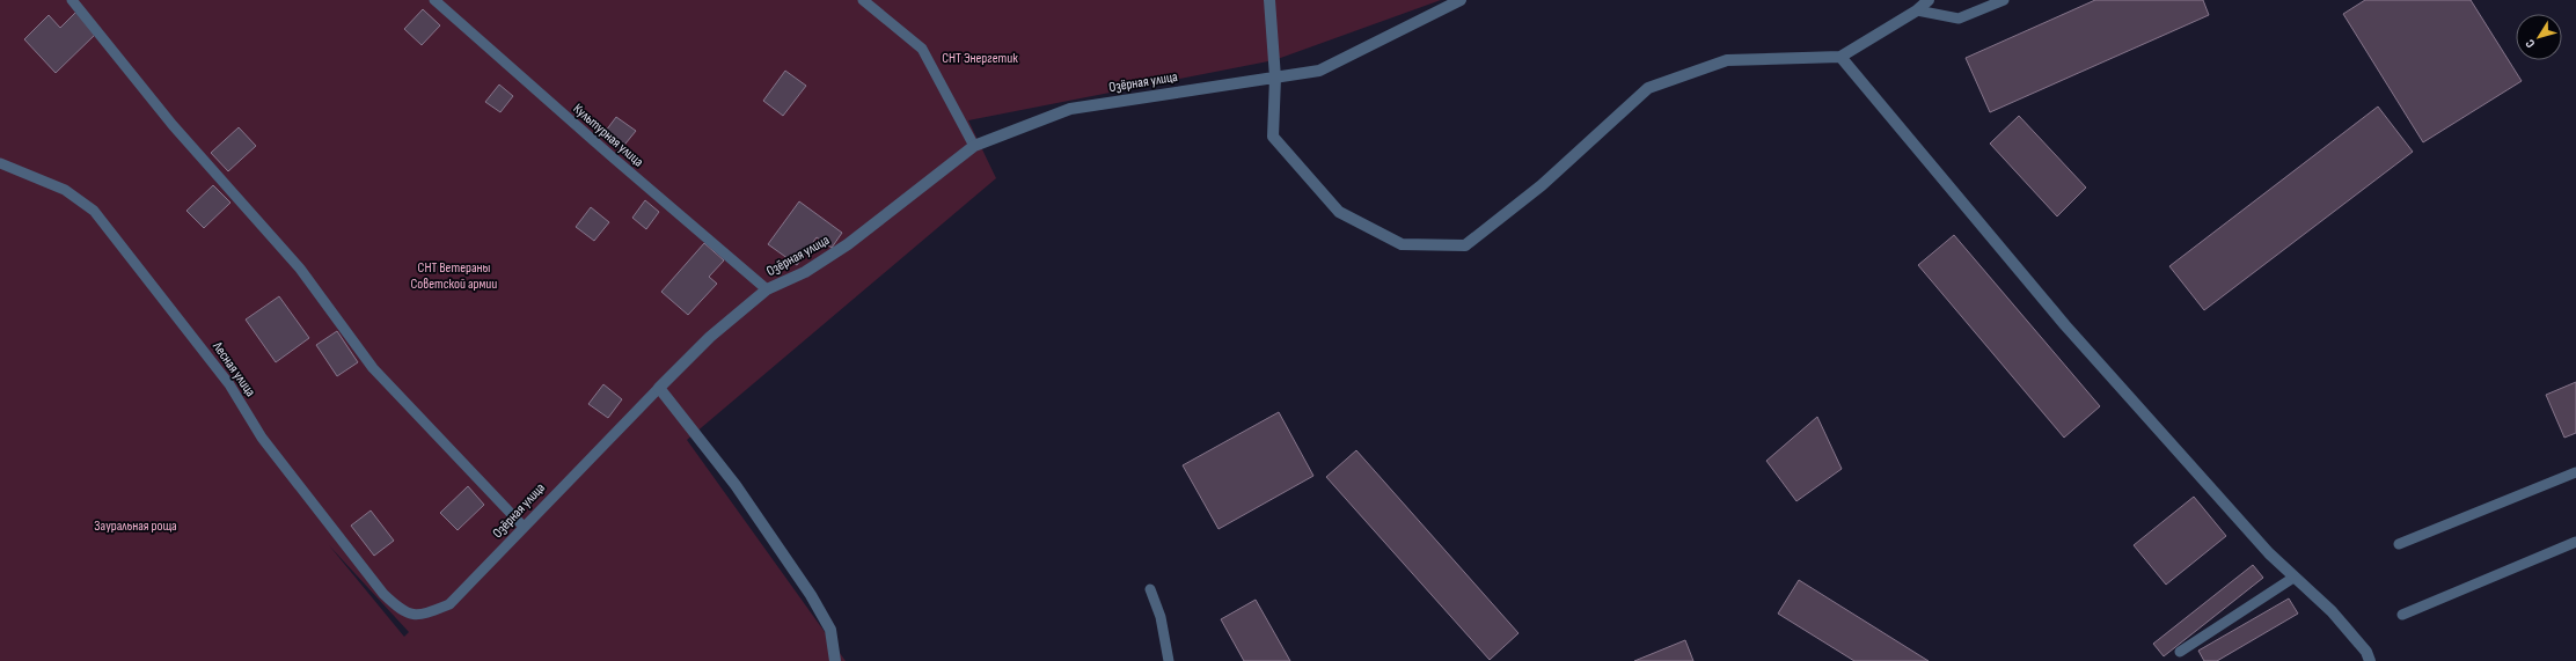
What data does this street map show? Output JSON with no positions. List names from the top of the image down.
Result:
{
  "streets": {
    "street": ["Озёрная улица"],
    "lane": ["Культурная улица", "Лесная улица"]
  },
  "crossings": [
    ["Озёрная улица", "Культурная улица"],
    ["Озёрная улица", "Лесная улица"]
  ],
  "parks": ["СНТ Энергетик", "СНТ Ветераны Советской армии", "Зауральная роща"],
  "north": "bottom left"
}
